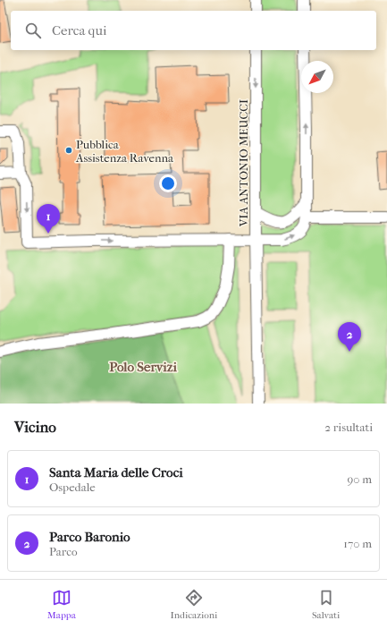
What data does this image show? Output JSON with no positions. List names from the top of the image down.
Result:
{
  "streets": {
    "street": ["VIA ANTONIO MEUCCI"]
  },
  "districts": ["Polo Servizi"],
  "places": ["Pubblica Assistenza Ravenna"],
  "north": "bottom left",
  "page": {
    "search": "Cerca qui",
    "pins": ["1", "2"],
    "heading": ["Vicino", "2 risultati"],
    "list": [
      {
        "mark": "1",
        "name": "Santa Maria delle Croci",
        "note": "Ospedale",
        "value": "90 m"
      },
      {
        "mark": "2",
        "name": "Parco Baronio",
        "note": "Parco",
        "value": "170 m"
      }
    ],
    "nav": ["Mappa", "Indicazioni", "Salvati"]
  }
}
